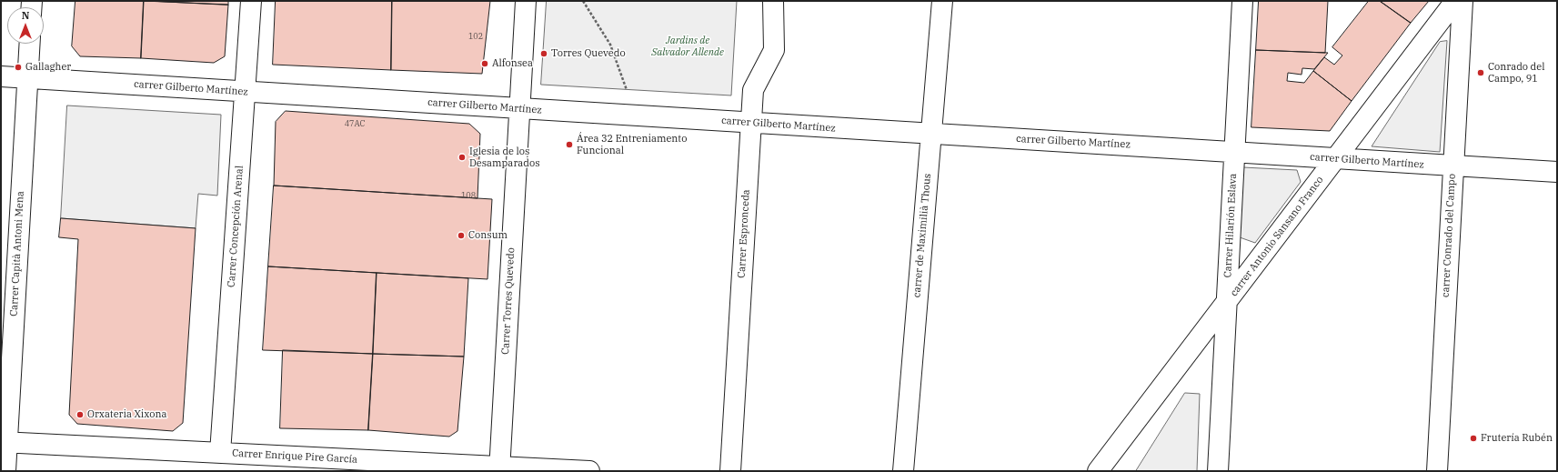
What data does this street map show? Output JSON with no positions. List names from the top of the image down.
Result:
{
  "streets": {
    "street": [
      "carrer Gilberto Martínez",
      "Carrer Hilarión Eslava",
      "Carrer Concepción Arenal",
      "Carrer Espronceda",
      "carrer de Maximilià Thous",
      "carrer Conrado del Campo",
      "carrer Antonio Sansano Franco",
      "Carrer Capità Antoni Mena",
      "Carrer Torres Quevedo",
      "Carrer Enrique Pire García"
    ]
  },
  "crossings": [
    ["carrer Gilberto Martínez", "Carrer Hilarión Eslava"],
    ["carrer Gilberto Martínez", "Carrer Concepción Arenal"],
    ["carrer Gilberto Martínez", "Carrer Espronceda"],
    ["carrer Gilberto Martínez", "carrer de Maximilià Thous"],
    ["carrer Gilberto Martínez", "carrer Conrado del Campo"],
    ["carrer Gilberto Martínez", "carrer Antonio Sansano Franco"],
    ["carrer Gilberto Martínez", "Carrer Capità Antoni Mena"],
    ["carrer Gilberto Martínez", "Carrer Torres Quevedo"],
    ["Carrer Hilarión Eslava", "carrer Antonio Sansano Franco"],
    ["Carrer Concepción Arenal", "Carrer Enrique Pire García"],
    ["Carrer Capità Antoni Mena", "Carrer Enrique Pire García"],
    ["Carrer Torres Quevedo", "Carrer Enrique Pire García"]
  ],
  "parks": ["Jardins de Salvador Allende"],
  "places": [
    "Torres Quevedo",
    "Alfonsea",
    "Gallagher",
    "Conrado del Campo, 91",
    "Área 32 Entreniamento Funcional",
    "Iglesia de los Desamparados",
    "Consum",
    "Orxateria Xixona",
    "Frutería Rubén"
  ],
  "house_numbers": ["102", "47AC", "108"],
  "north": "top"
}
